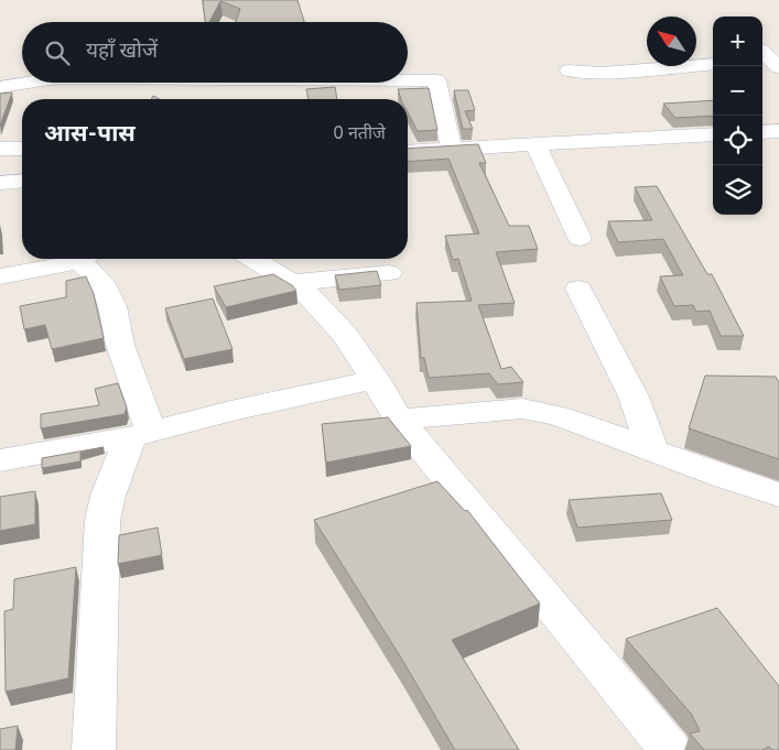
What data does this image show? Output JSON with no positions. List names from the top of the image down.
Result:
{
  "north": "top left",
  "page": {
    "map_buttons": ["+", "−"],
    "search": "यहाँ खोजें",
    "heading": ["आस-पास", "0 नतीजे"]
  }
}
